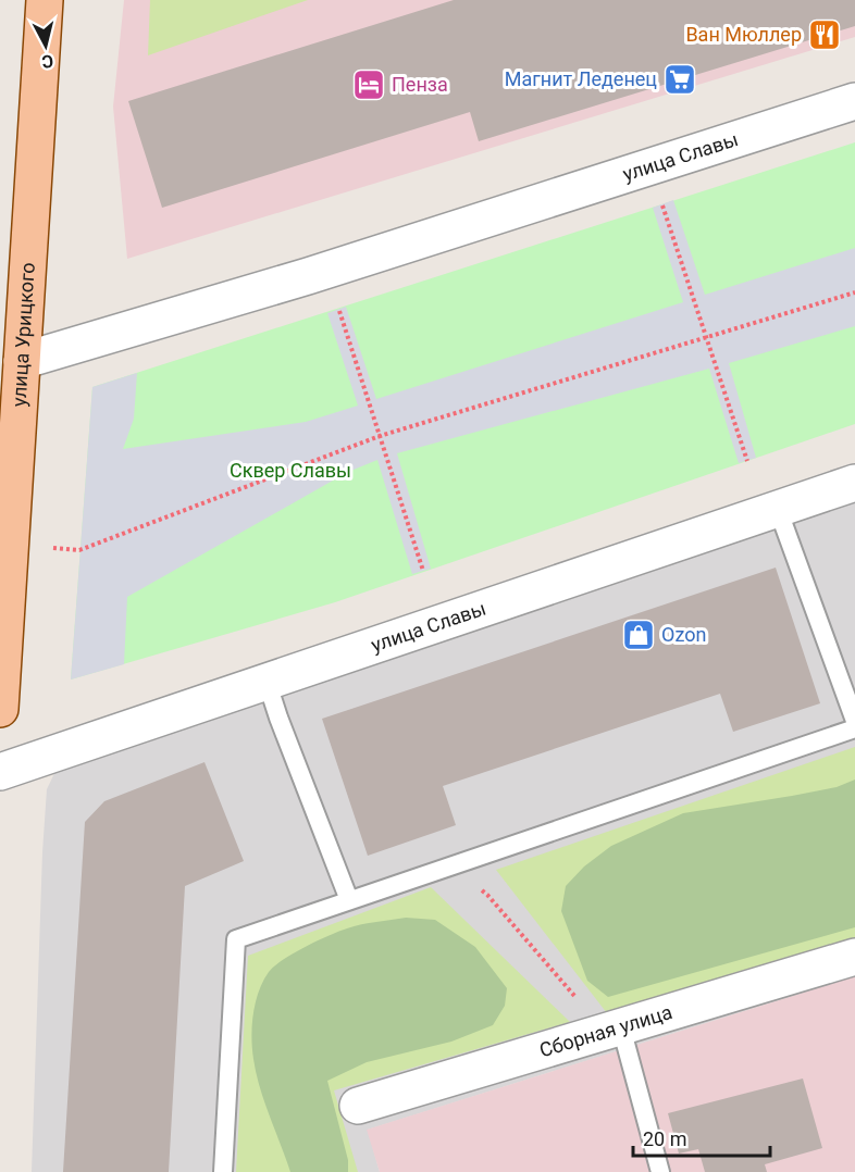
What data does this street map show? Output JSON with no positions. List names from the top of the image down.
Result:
{
  "streets": {
    "main road": ["улица Урицкого"],
    "street": ["улица Славы", "Сборная улица"]
  },
  "crossings": [
    ["улица Славы", "улица Урицкого"]
  ],
  "parks": ["Сквер Славы"],
  "places": {
    "restaurant": ["Ван Мюллер"],
    "supermarket": ["Магнит Леденец"],
    "hotel": ["Пенза"],
    "shop": ["Ozon"]
  },
  "scale_bar": "20 m",
  "north": "bottom"
}
